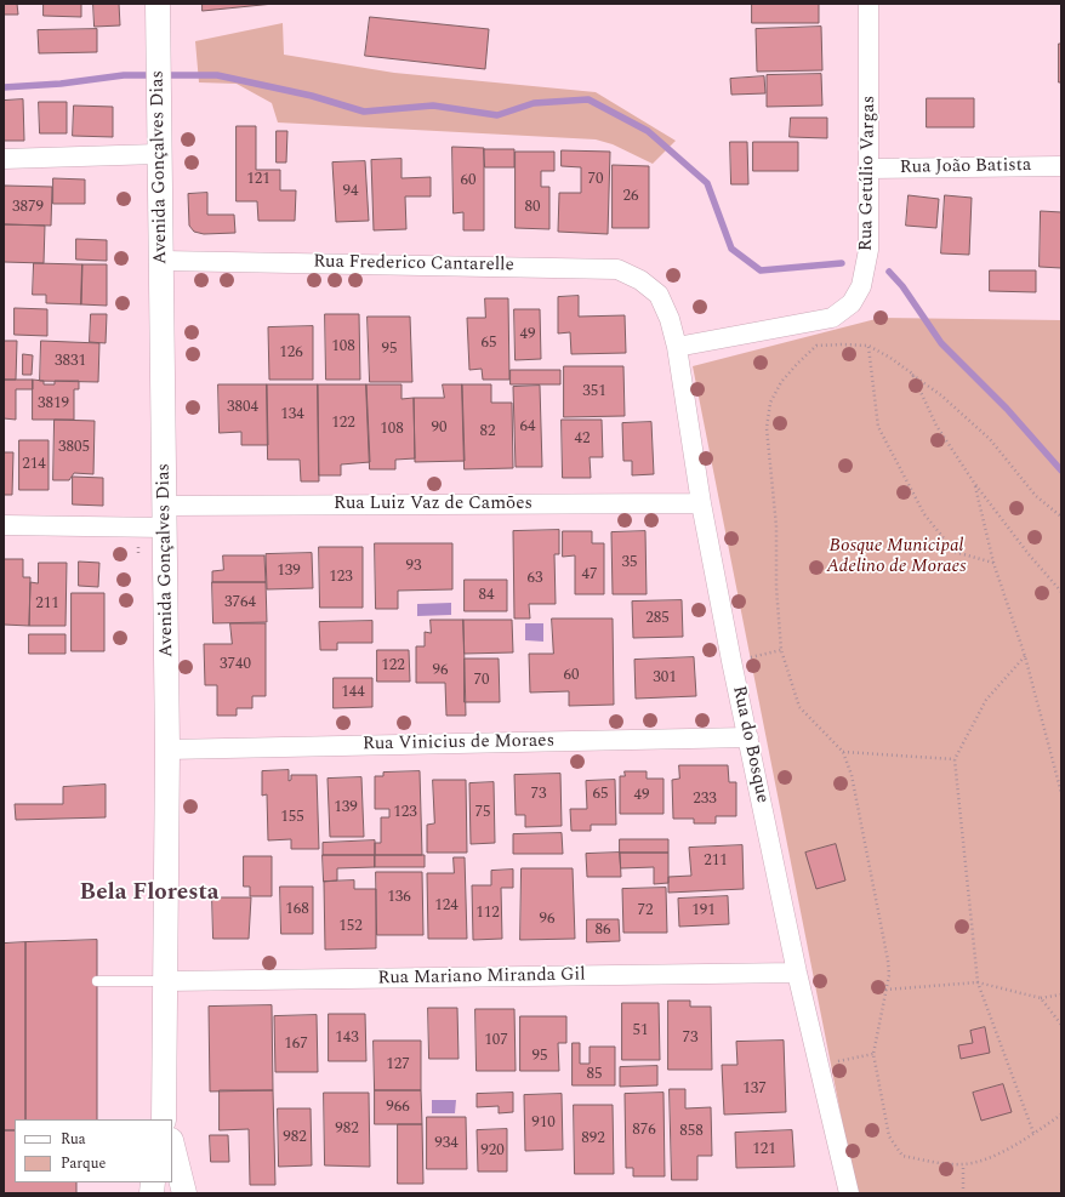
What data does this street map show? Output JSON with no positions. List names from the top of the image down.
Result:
{
  "streets": {
    "street": [
      "Avenida Gonçalves Dias",
      "Rua João Batista",
      "Rua Getúlio Vargas",
      "Rua Frederico Cantarelle",
      "Rua Luiz Vaz de Camões",
      "Rua Vinicius de Moraes",
      "Rua do Bosque",
      "Rua Mariano Miranda Gil"
    ]
  },
  "crossings": [
    ["Avenida Gonçalves Dias", "Rua Frederico Cantarelle"],
    ["Avenida Gonçalves Dias", "Rua Luiz Vaz de Camões"],
    ["Avenida Gonçalves Dias", "Rua Vinicius de Moraes"],
    ["Avenida Gonçalves Dias", "Rua Mariano Miranda Gil"],
    ["Rua João Batista", "Rua Getúlio Vargas"],
    ["Rua Getúlio Vargas", "Rua do Bosque"],
    ["Rua Frederico Cantarelle", "Rua do Bosque"],
    ["Rua Luiz Vaz de Camões", "Rua do Bosque"],
    ["Rua Vinicius de Moraes", "Rua do Bosque"],
    ["Rua do Bosque", "Rua Mariano Miranda Gil"]
  ],
  "districts": ["Bela Floresta"],
  "parks": ["Bosque Municipal Adelino de Moraes"],
  "house_numbers": [
    "121",
    "70",
    "60",
    "94",
    "26",
    "3879",
    "80",
    "49",
    "65",
    "108",
    "95",
    "126",
    "3831",
    "351",
    "3819",
    "3804",
    "134",
    "122",
    "64",
    "90",
    "108",
    "82",
    "42",
    "3805",
    "214",
    "35",
    "93",
    "139",
    "47",
    "123",
    "63",
    "84",
    "3764",
    "211",
    "285",
    "3740",
    "122",
    "96",
    "60",
    "301",
    "70",
    "144",
    "73",
    "65",
    "49",
    "233",
    "139",
    "123",
    "75",
    "155",
    "211",
    "136",
    "124",
    "168",
    "72",
    "191",
    "112",
    "96",
    "152",
    "86",
    "51",
    "143",
    "73",
    "107",
    "167",
    "95",
    "127",
    "85",
    "137",
    "966",
    "910",
    "982",
    "876",
    "858",
    "982",
    "892",
    "934",
    "121",
    "920"
  ],
  "legend": ["Rua", "Parque"]
}
